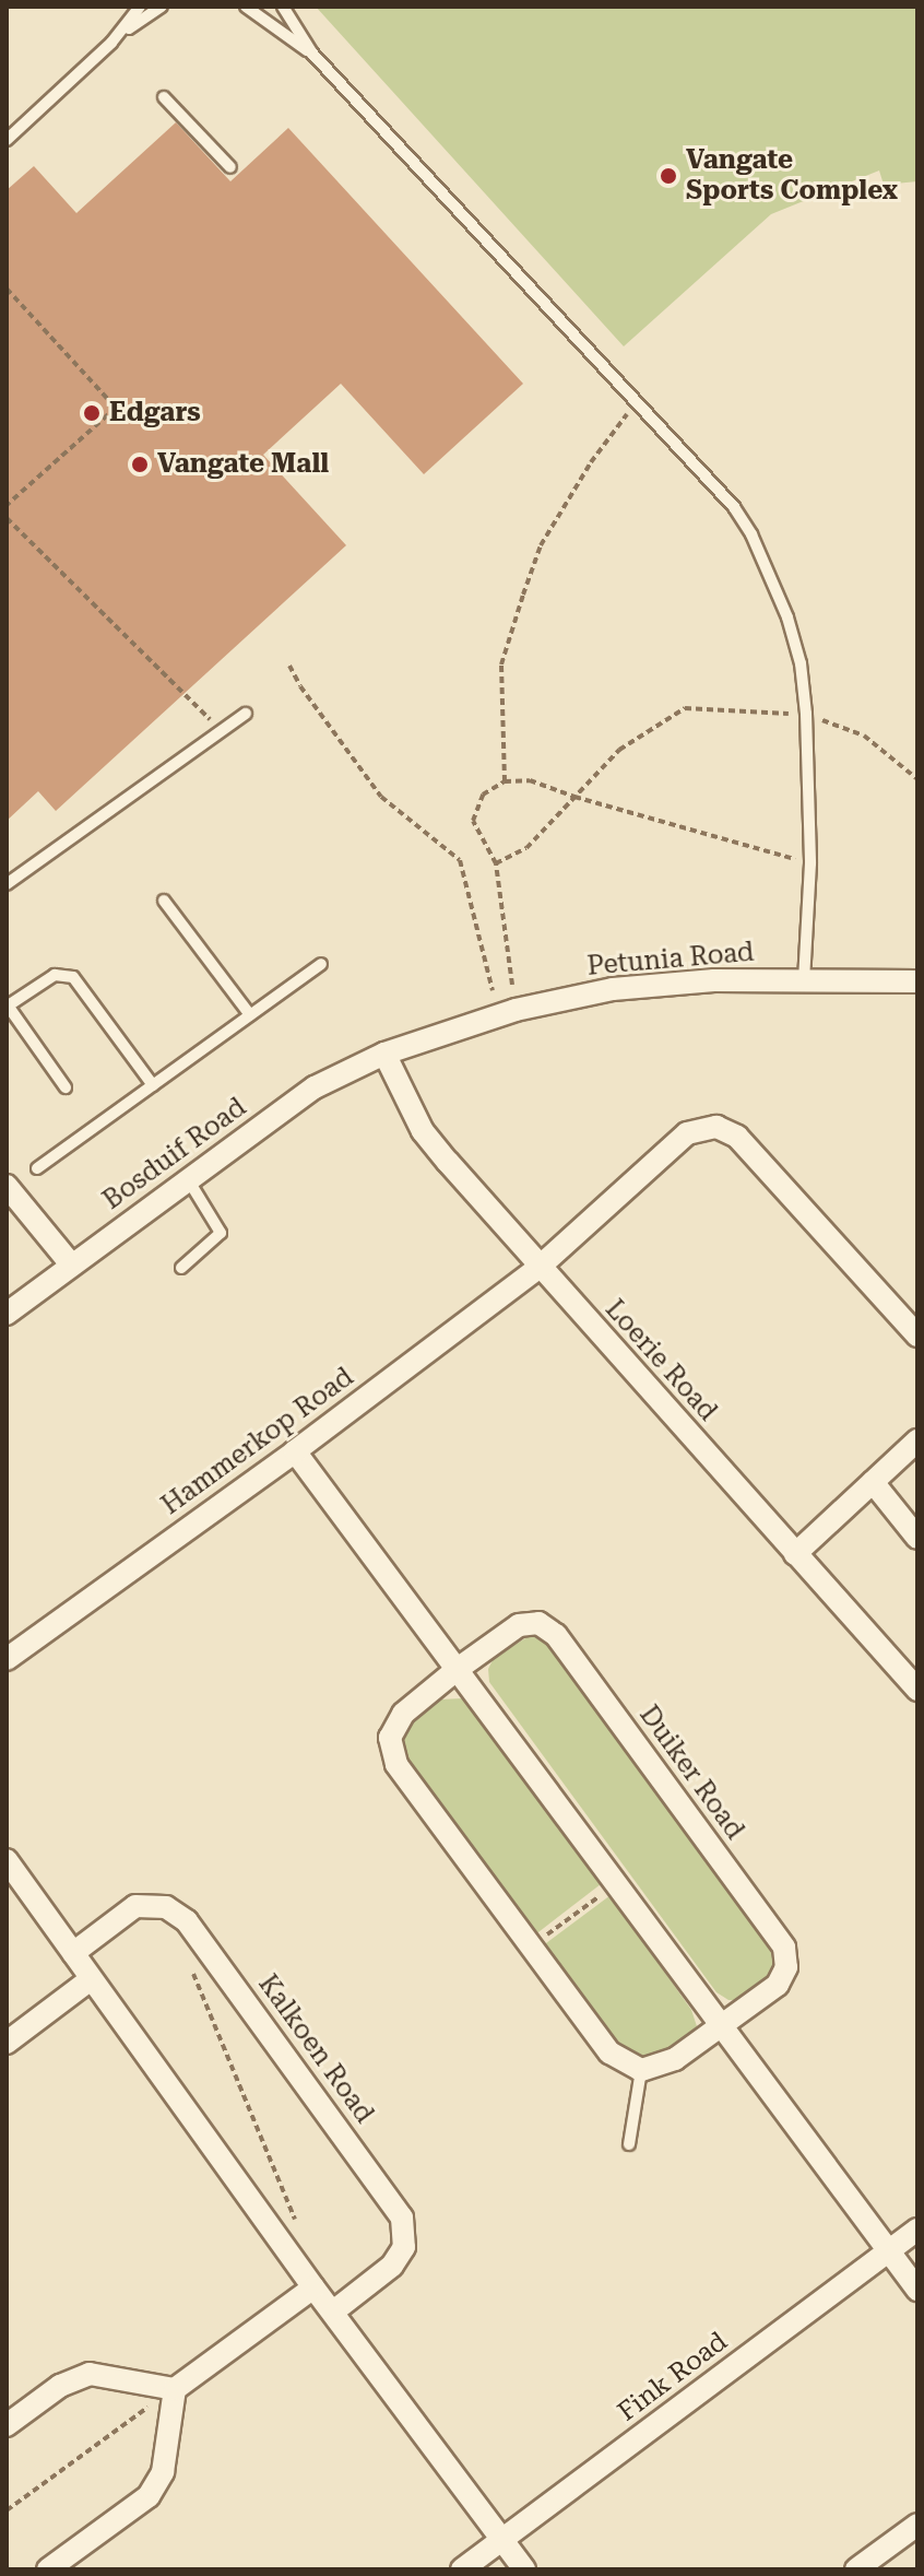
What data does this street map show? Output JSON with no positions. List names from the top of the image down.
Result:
{
  "streets": {
    "street": [
      "Petunia Road",
      "Bosduif Road",
      "Loerie Road",
      "Hammerkop Road",
      "Duiker Road",
      "Kalkoen Road",
      "Fink Road"
    ]
  },
  "crossings": [
    ["Petunia Road", "Bosduif Road"],
    ["Petunia Road", "Loerie Road"],
    ["Bosduif Road", "Loerie Road"],
    ["Loerie Road", "Hammerkop Road"]
  ],
  "places": ["Vangate Sports Complex", "Edgars", "Vangate Mall"]
}
